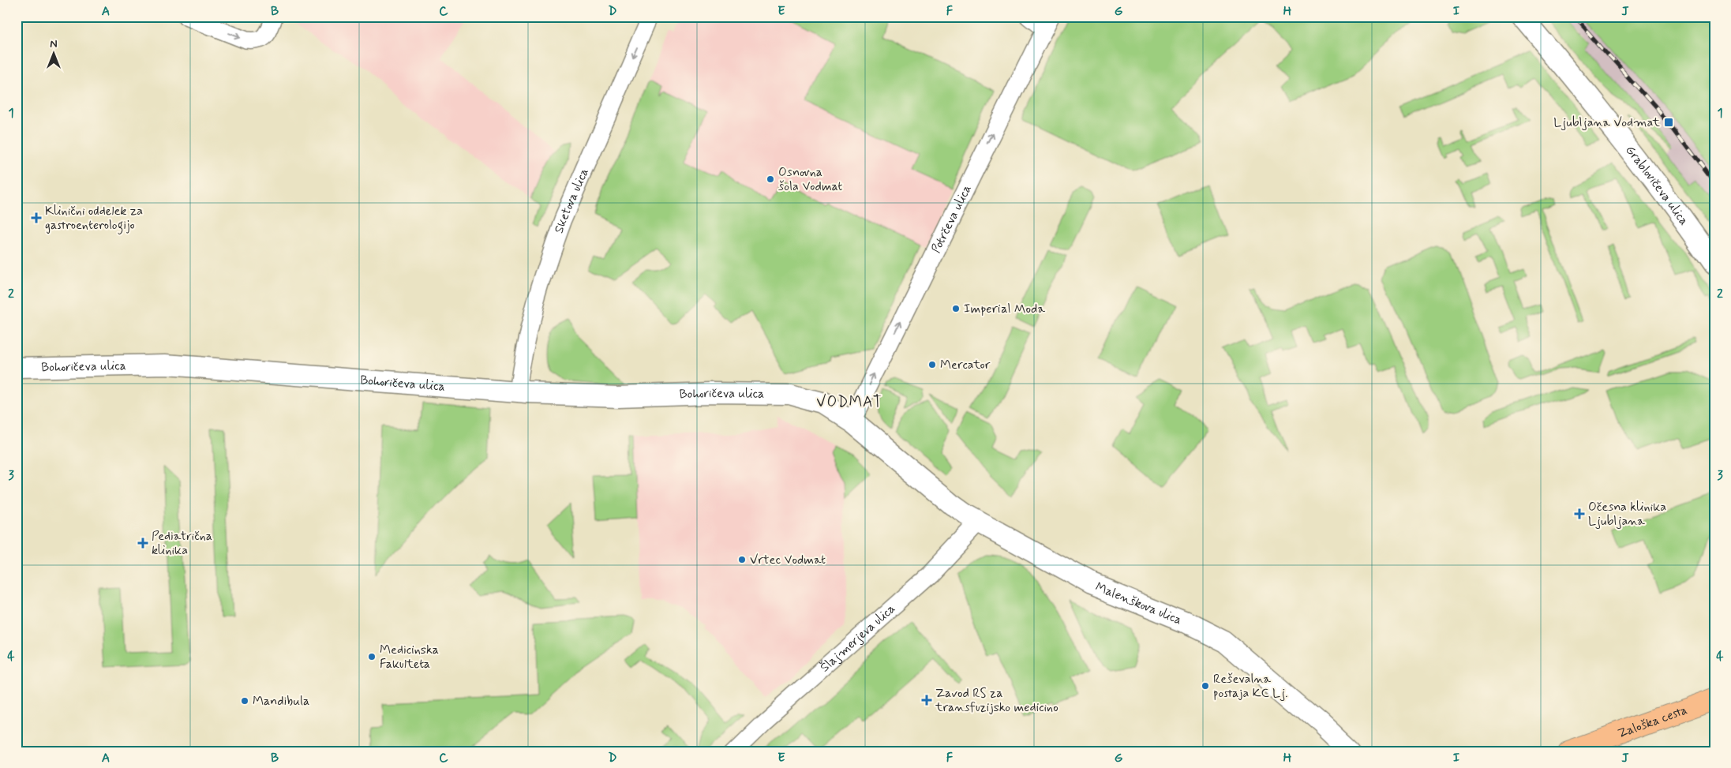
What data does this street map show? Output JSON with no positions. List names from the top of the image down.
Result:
{
  "streets": {
    "main road": ["Zaloška cesta"],
    "street": [
      "Grablovičeva ulica",
      "Sketova ulica",
      "Potrčeva ulica",
      "Bohoričeva ulica",
      "Malenškova ulica",
      "Šlajmerjeva ulica"
    ]
  },
  "crossings": [
    ["Sketova ulica", "Bohoričeva ulica"],
    ["Potrčeva ulica", "Bohoričeva ulica"],
    ["Potrčeva ulica", "Malenškova ulica"],
    ["Bohoričeva ulica", "Malenškova ulica"],
    ["Malenškova ulica", "Šlajmerjeva ulica"]
  ],
  "one_way": ["Sketova ulica", "Potrčeva ulica"],
  "districts": ["VODMAT"],
  "places": {
    "transit": ["Ljubljana Vodmat"],
    "other": [
      "Osnovna šola Vodmat",
      "Imperial Moda",
      "Mercator",
      "Vrtec Vodmat",
      "Medicinska Fakulteta",
      "Reševalna postaja KC Lj.",
      "Mandibula"
    ],
    "health": [
      "Klinični oddelek za gastroenterologijo",
      "Očesna klinika Ljubljana",
      "Pediatrična klinika",
      "Zavod RS za transfuzijsko medicino"
    ]
  },
  "north": "top",
  "grid": {
    "columns": [
      "A",
      "B",
      "C",
      "D",
      "E",
      "F",
      "G",
      "H",
      "I",
      "J"
    ],
    "rows": [
      "1",
      "2",
      "3",
      "4"
    ]
  }
}
